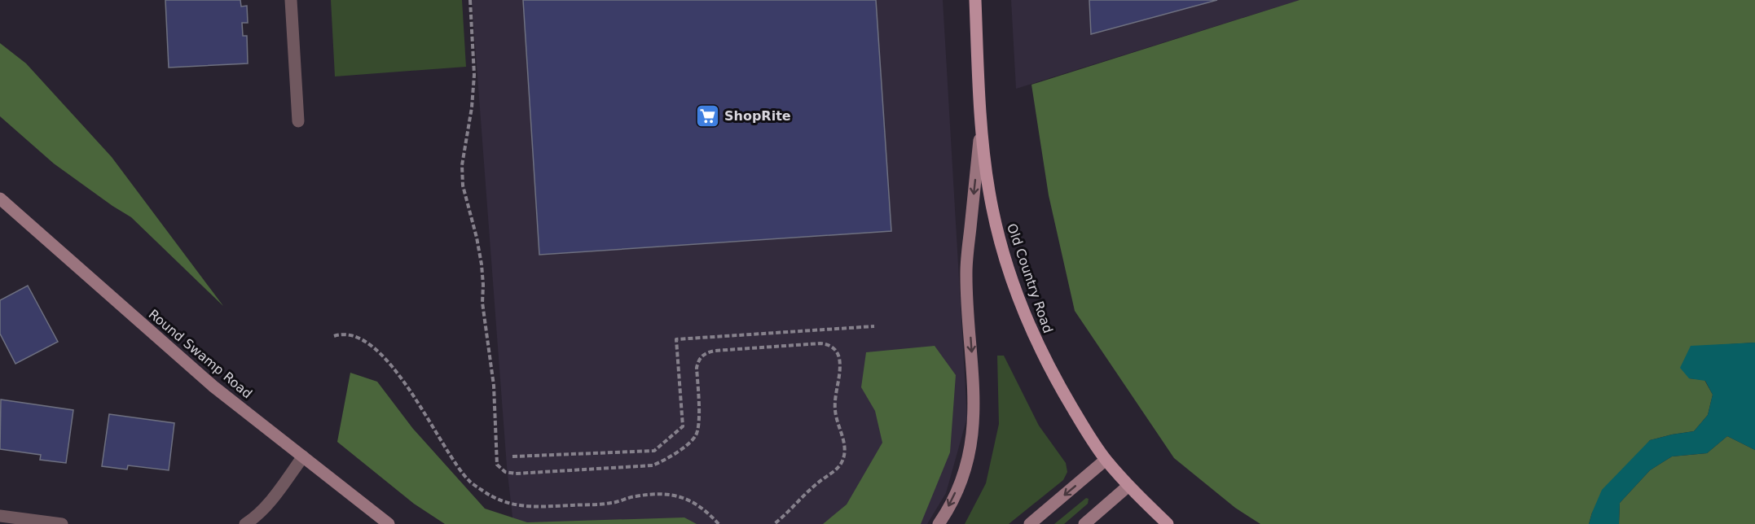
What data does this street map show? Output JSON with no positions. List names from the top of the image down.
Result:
{
  "streets": {
    "main road": ["Old Country Road", "Round Swamp Road"]
  },
  "places": {
    "supermarket": ["ShopRite"]
  }
}
